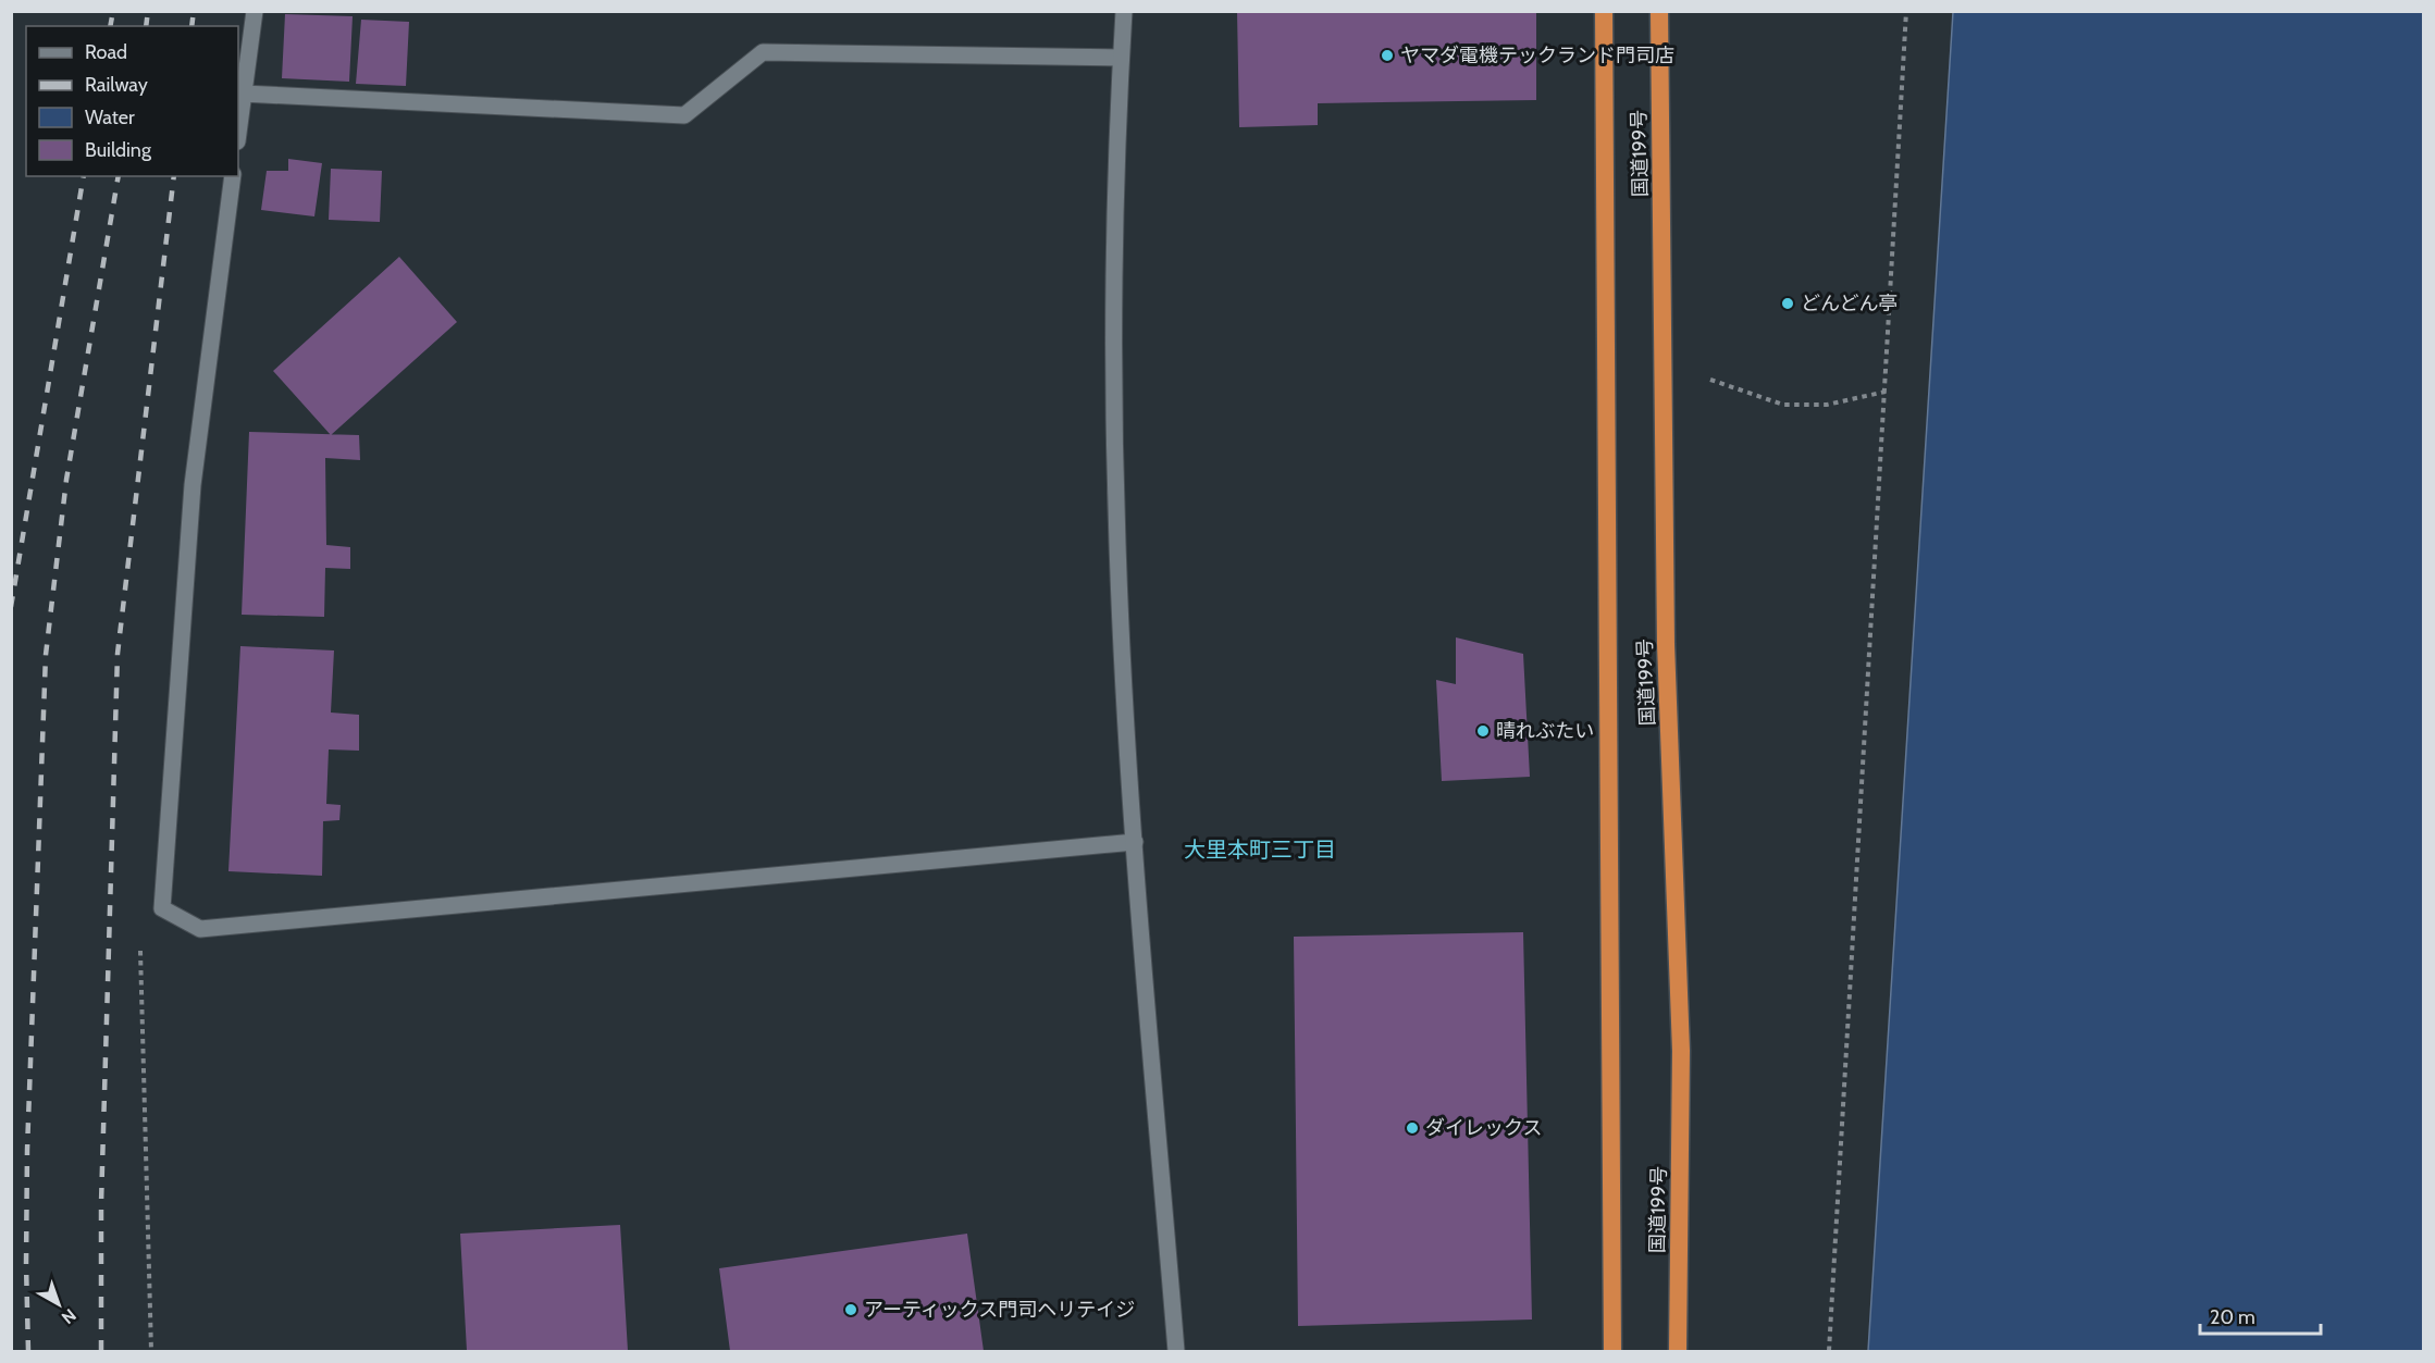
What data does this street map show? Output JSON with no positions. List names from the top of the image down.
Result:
{
  "streets": {
    "highway": ["国道199号"]
  },
  "districts": ["大里本町三丁目"],
  "places": [
    "ヤマダ電機テックランド門司店",
    "どんどん亭",
    "晴れぶたい",
    "ダイレックス",
    "アーティックス門司ヘリテイジ"
  ],
  "legend": [
    "Road",
    "Railway",
    "Water",
    "Building"
  ],
  "scale_bar": "20 m",
  "north": "bottom right"
}
